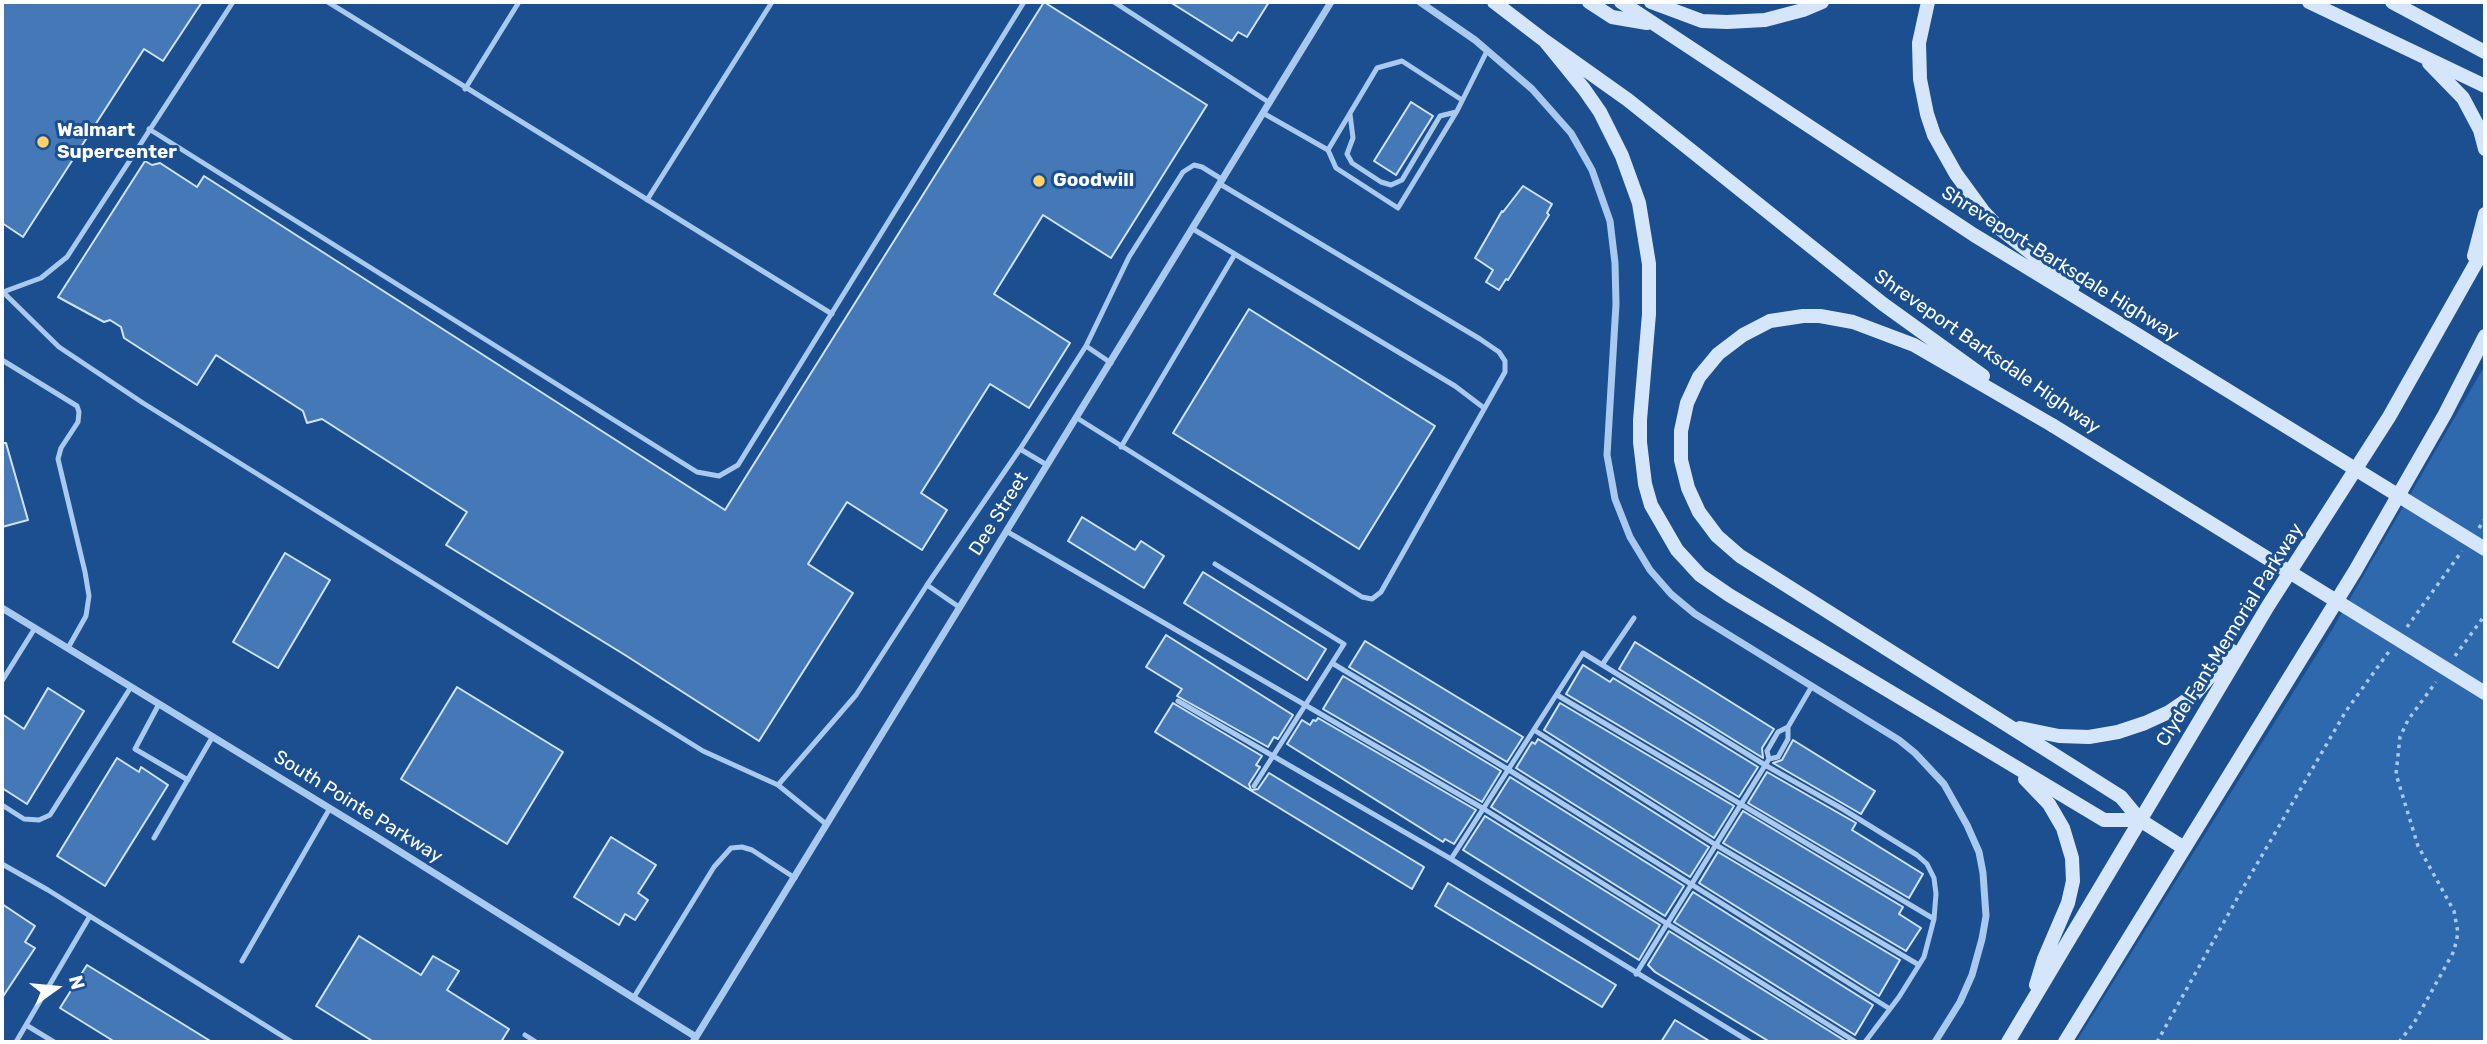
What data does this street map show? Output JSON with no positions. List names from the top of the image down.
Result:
{
  "streets": {
    "main road": ["Shreveport-Barksdale Highway", "Shreveport Barksdale Highway", "Clyde Fant Memorial Parkway"],
    "street": ["Dee Street", "South Pointe Parkway"]
  },
  "crossings": [
    ["Dee Street", "South Pointe Parkway"]
  ],
  "places": ["Walmart Supercenter", "Goodwill"],
  "north": "right"
}
